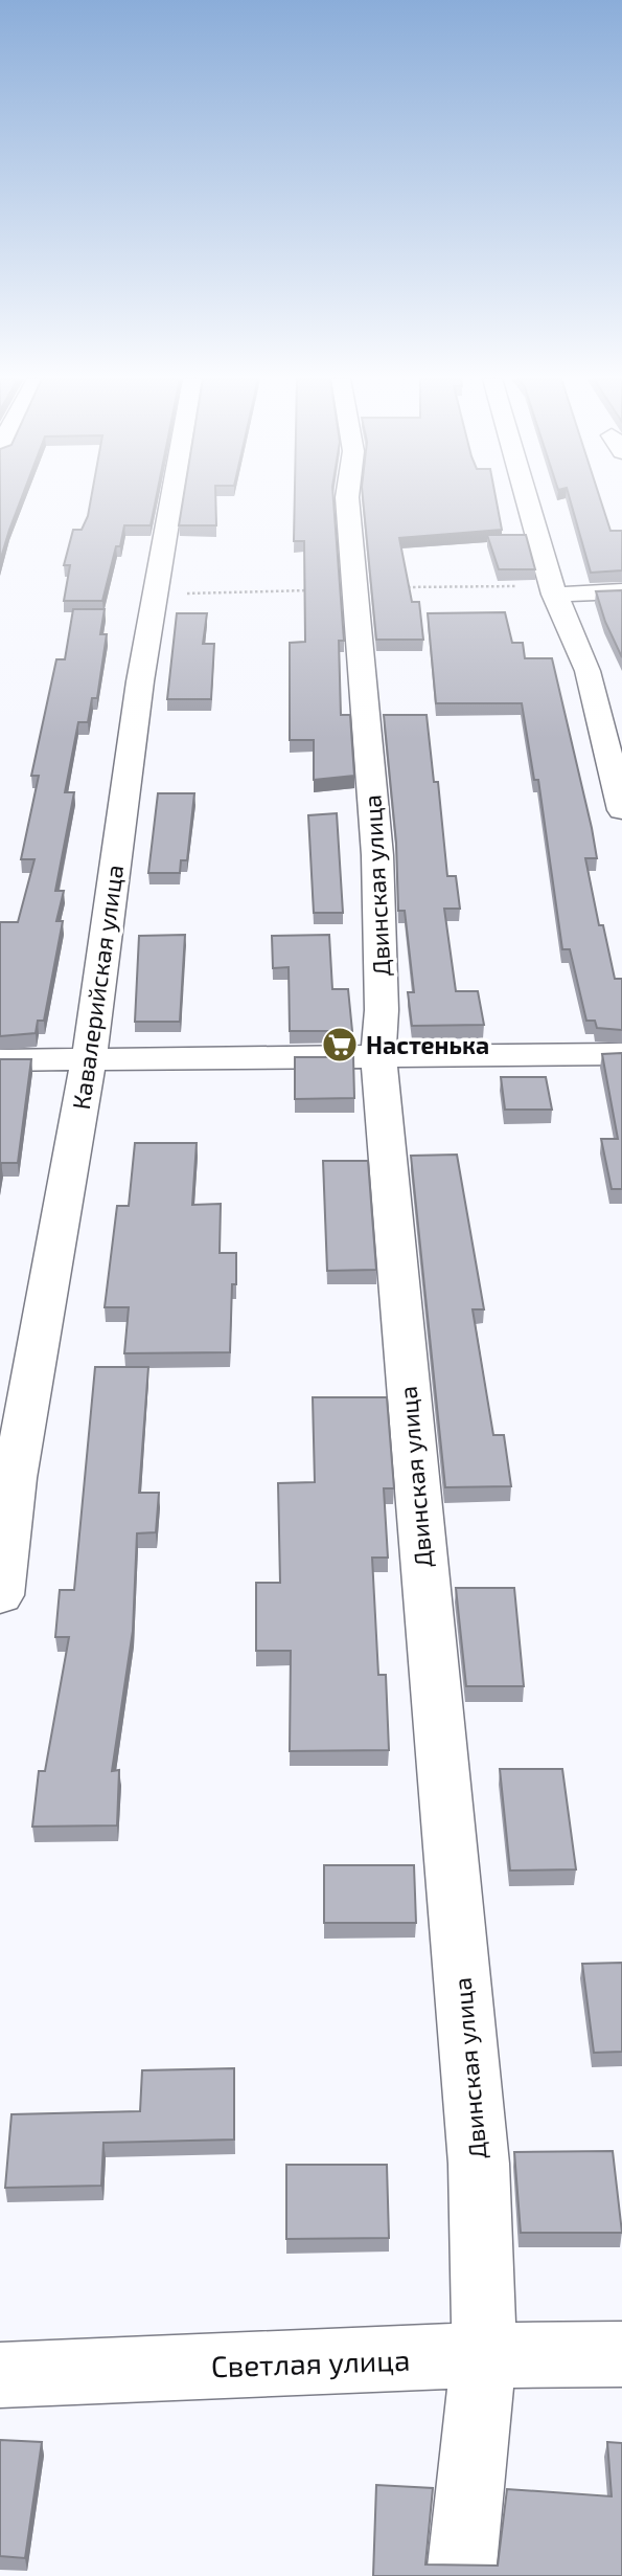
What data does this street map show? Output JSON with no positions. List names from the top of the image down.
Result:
{
  "streets": {
    "street": ["Двинская улица", "Кавалерийская улица", "Светлая улица"]
  },
  "crossings": [
    ["Двинская улица", "Светлая улица"]
  ],
  "places": {
    "supermarket": ["Настенька"]
  }
}
